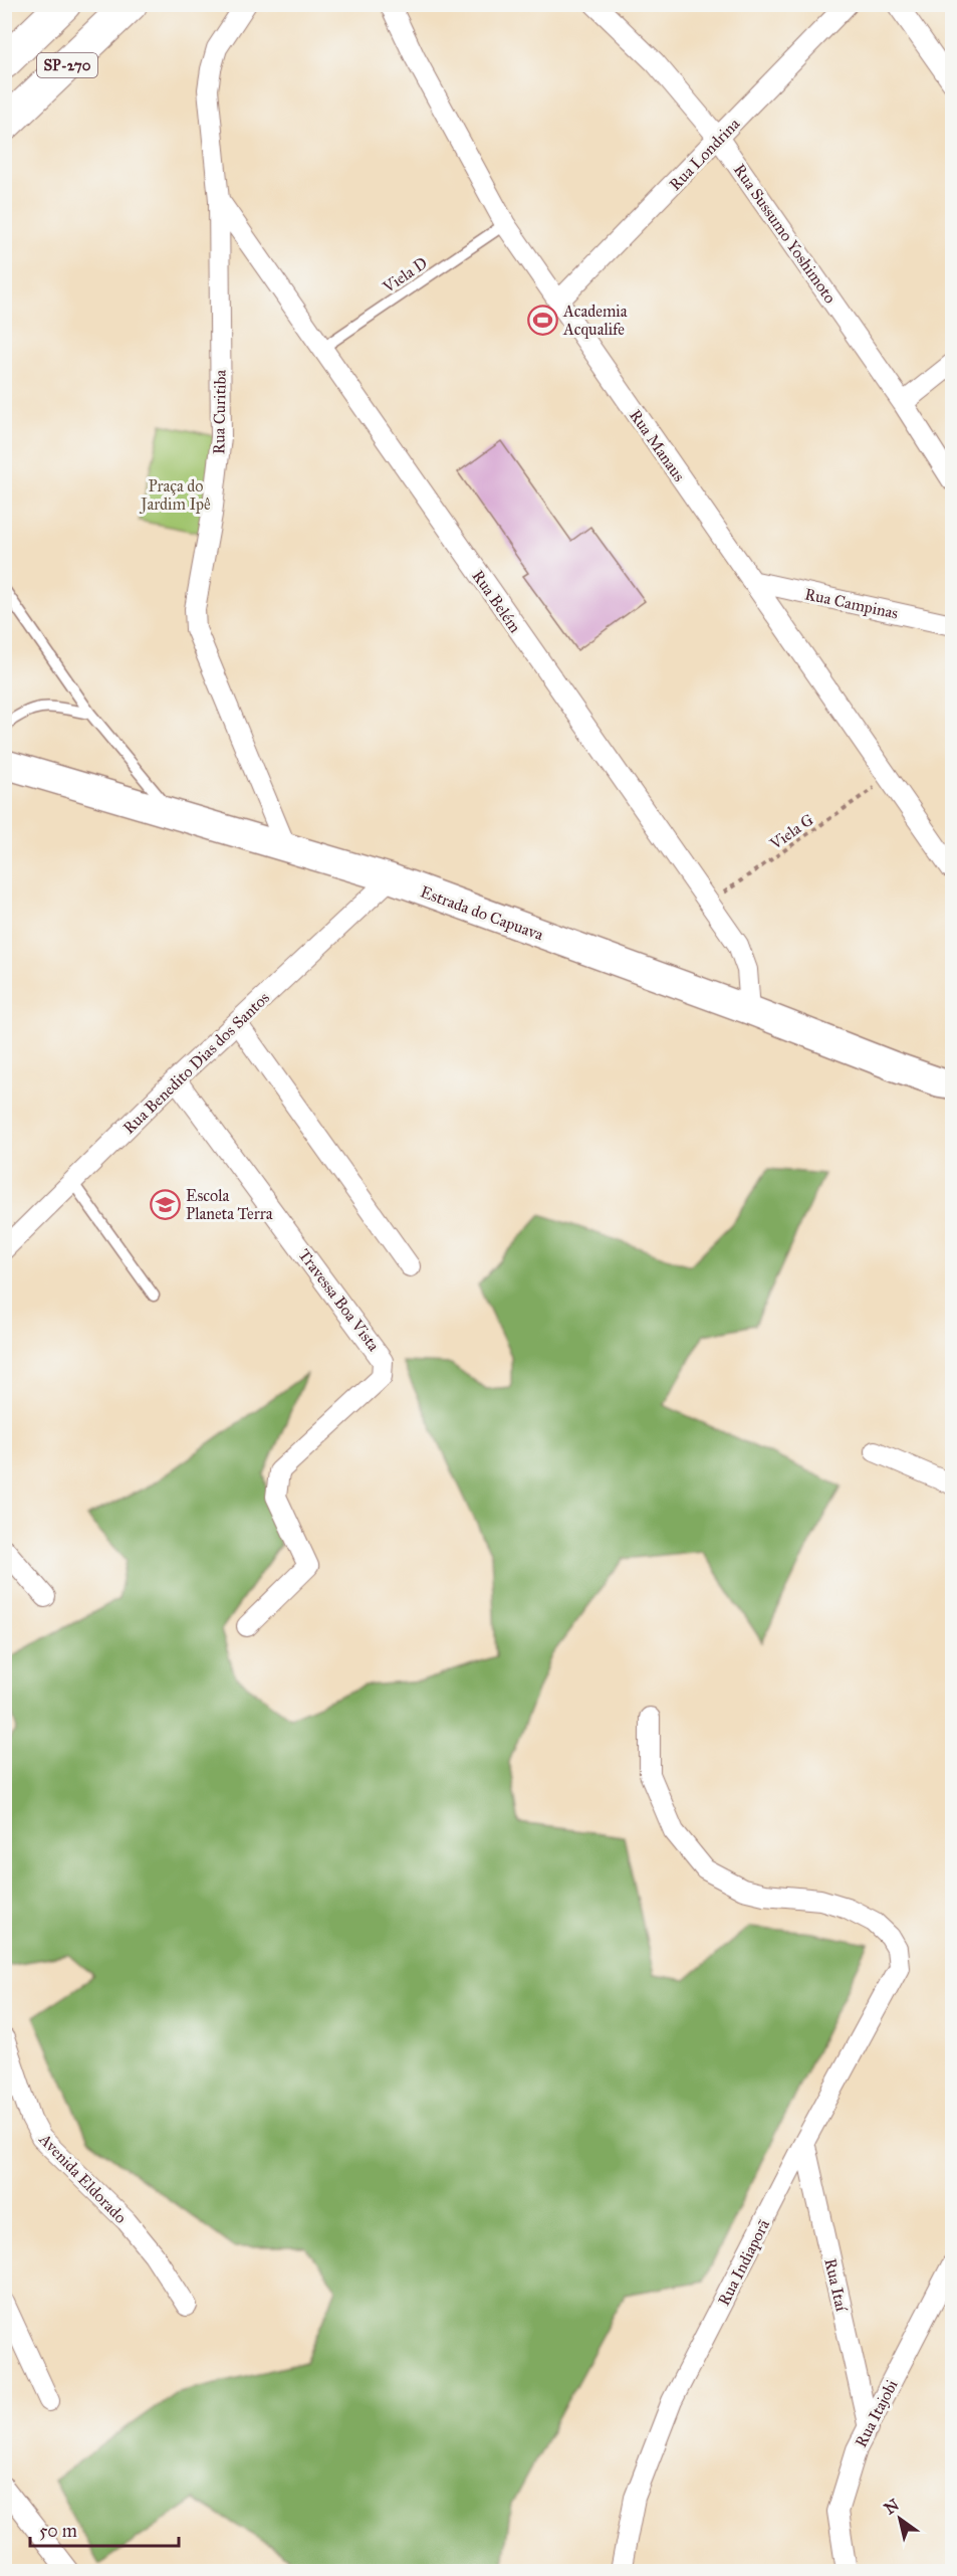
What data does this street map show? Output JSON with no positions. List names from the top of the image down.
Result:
{
  "streets": {
    "highway": ["SP-270"],
    "street": [
      "Rua Londrina",
      "Rua Sussumo Yoshimoto",
      "Rua Curitiba",
      "Rua Manaus",
      "Rua Belém",
      "Rua Campinas",
      "Estrada do Capuava",
      "Rua Benedito Dias dos Santos",
      "Travessa Boa Vista",
      "Avenida Eldorado",
      "Rua Indiaporã",
      "Rua Itaí",
      "Rua Itajobi"
    ],
    "lane": ["Viela D"],
    "path": ["Viela G"]
  },
  "crossings": [
    ["Rua Londrina", "Rua Sussumo Yoshimoto"],
    ["Rua Londrina", "Rua Manaus"],
    ["Viela D", "Rua Manaus"],
    ["Viela D", "Rua Belém"],
    ["Rua Curitiba", "Rua Belém"],
    ["Rua Curitiba", "Estrada do Capuava"],
    ["Rua Manaus", "Rua Campinas"],
    ["Rua Manaus", "Viela G"],
    ["Rua Belém", "Viela G"],
    ["Rua Belém", "Estrada do Capuava"],
    ["Estrada do Capuava", "Rua Benedito Dias dos Santos"],
    ["Rua Benedito Dias dos Santos", "Travessa Boa Vista"],
    ["Rua Indiaporã", "Rua Itaí"],
    ["Rua Itaí", "Rua Itajobi"]
  ],
  "parks": ["Praça do Jardim Ipê"],
  "places": {
    "sports": ["Academia Acqualife"],
    "school or university": ["Escola Planeta Terra"]
  },
  "scale_bar": "50 m",
  "north": "top left"
}
